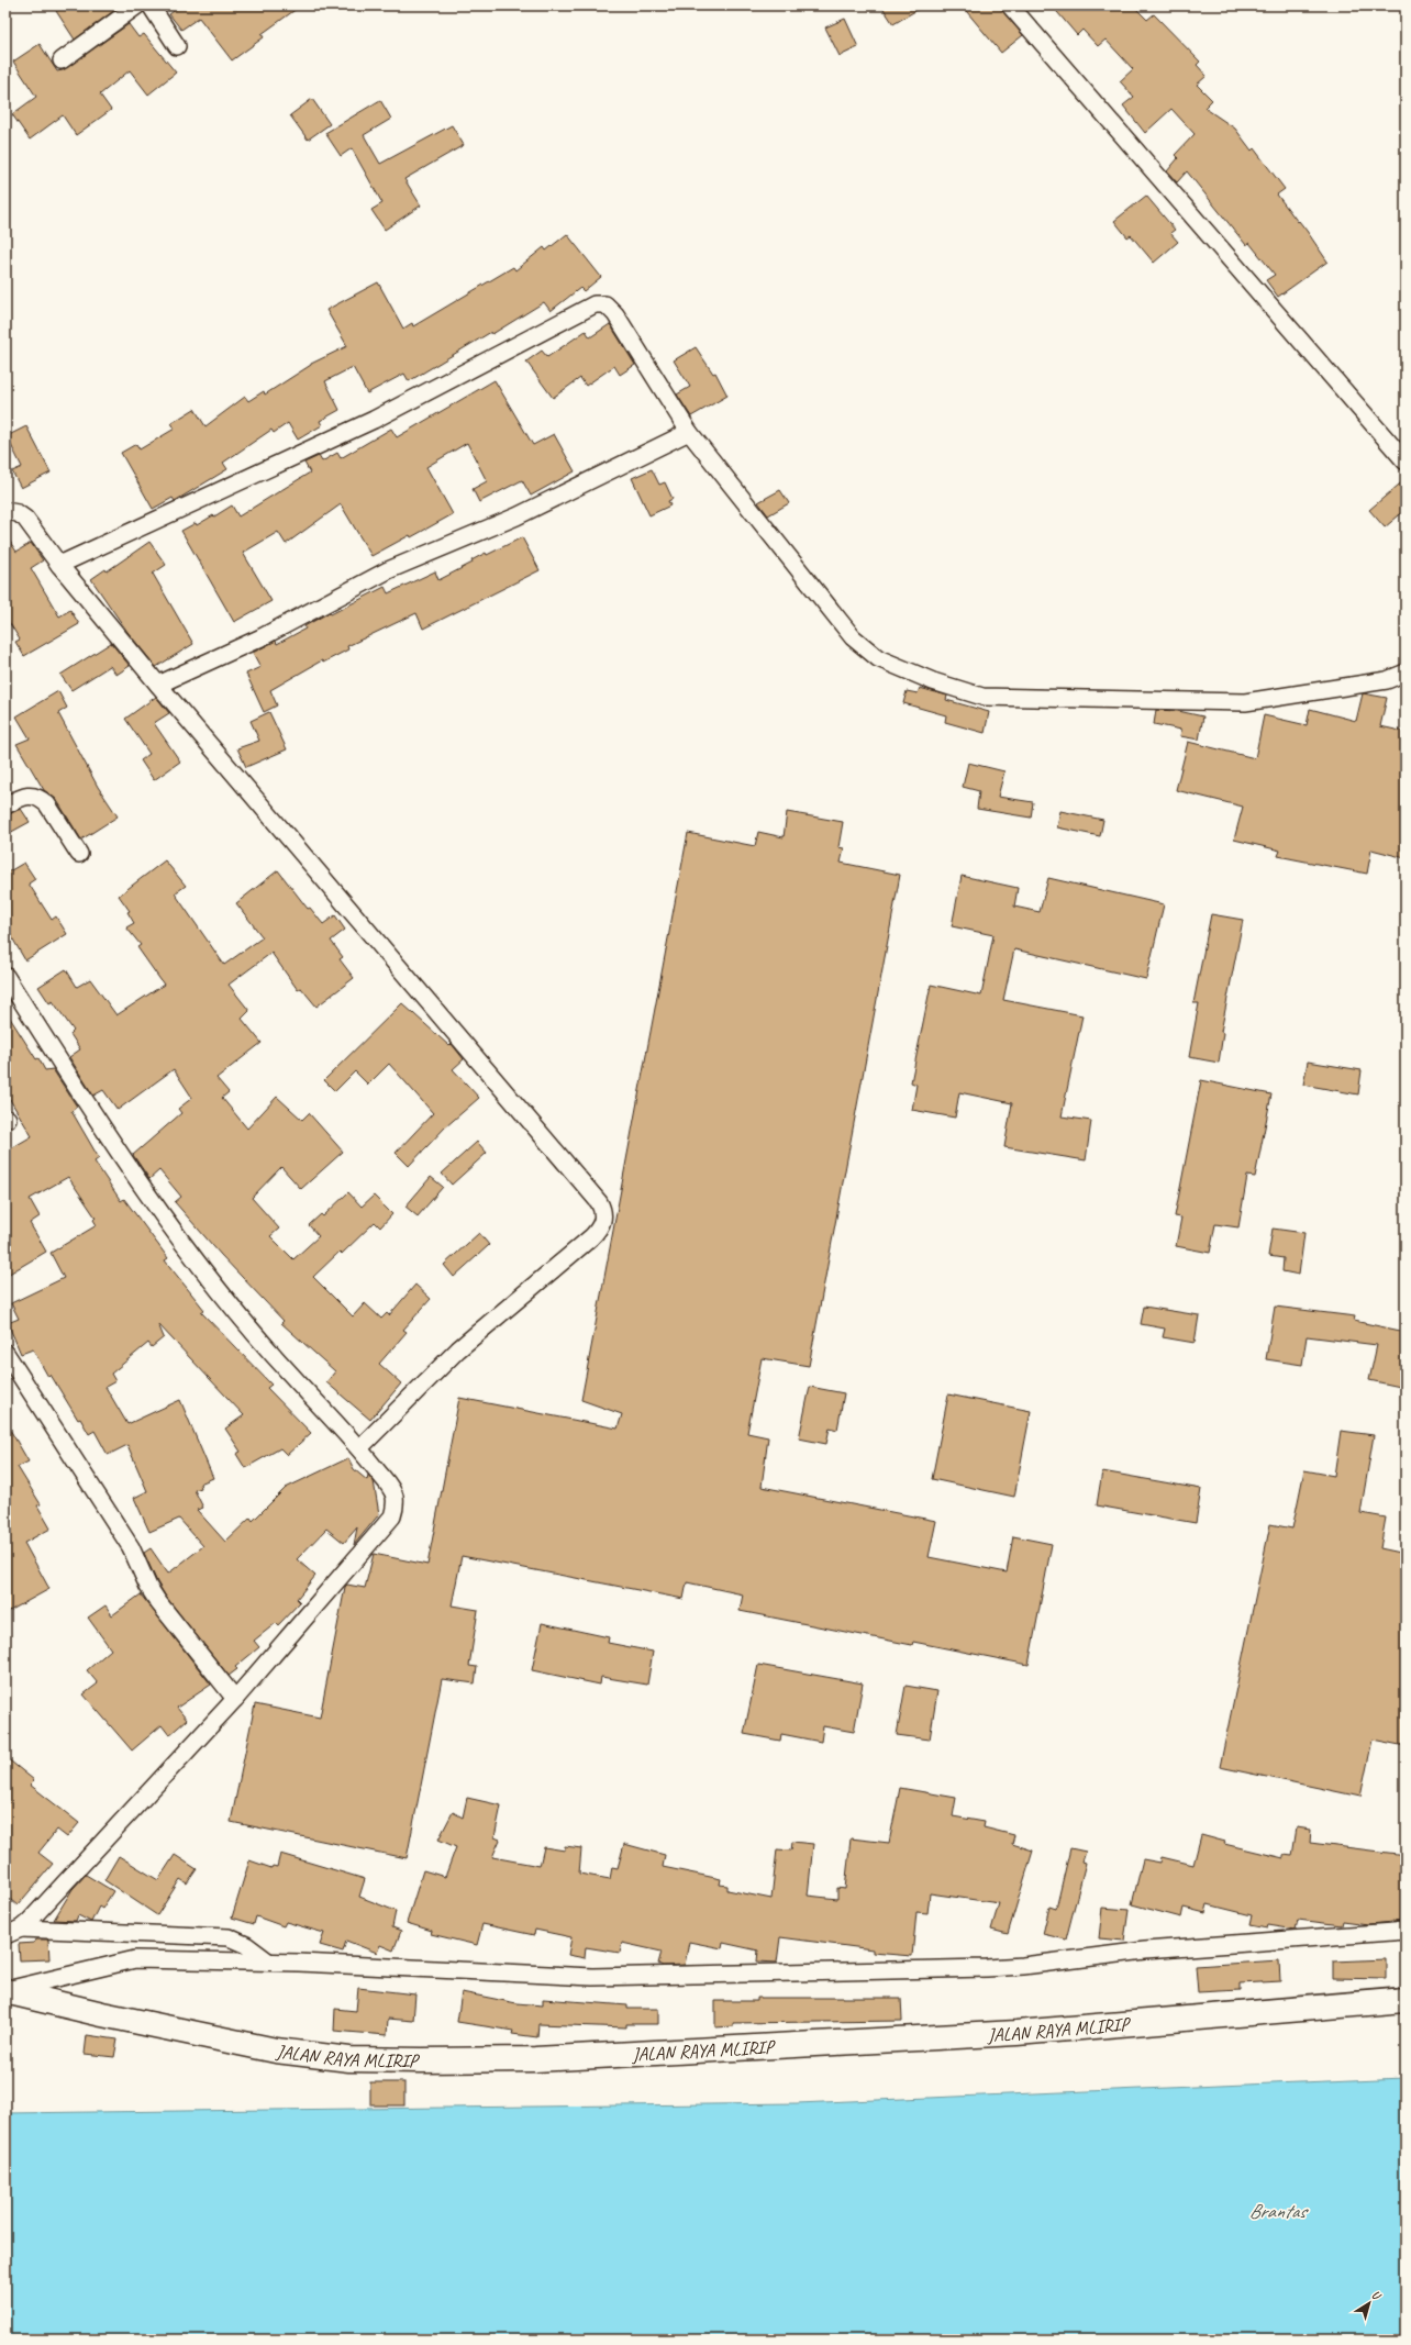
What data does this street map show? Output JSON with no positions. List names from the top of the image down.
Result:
{
  "streets": {
    "main road": ["JALAN RAYA MLIRIP"]
  },
  "water": ["Brantas"],
  "north": "top right"
}
